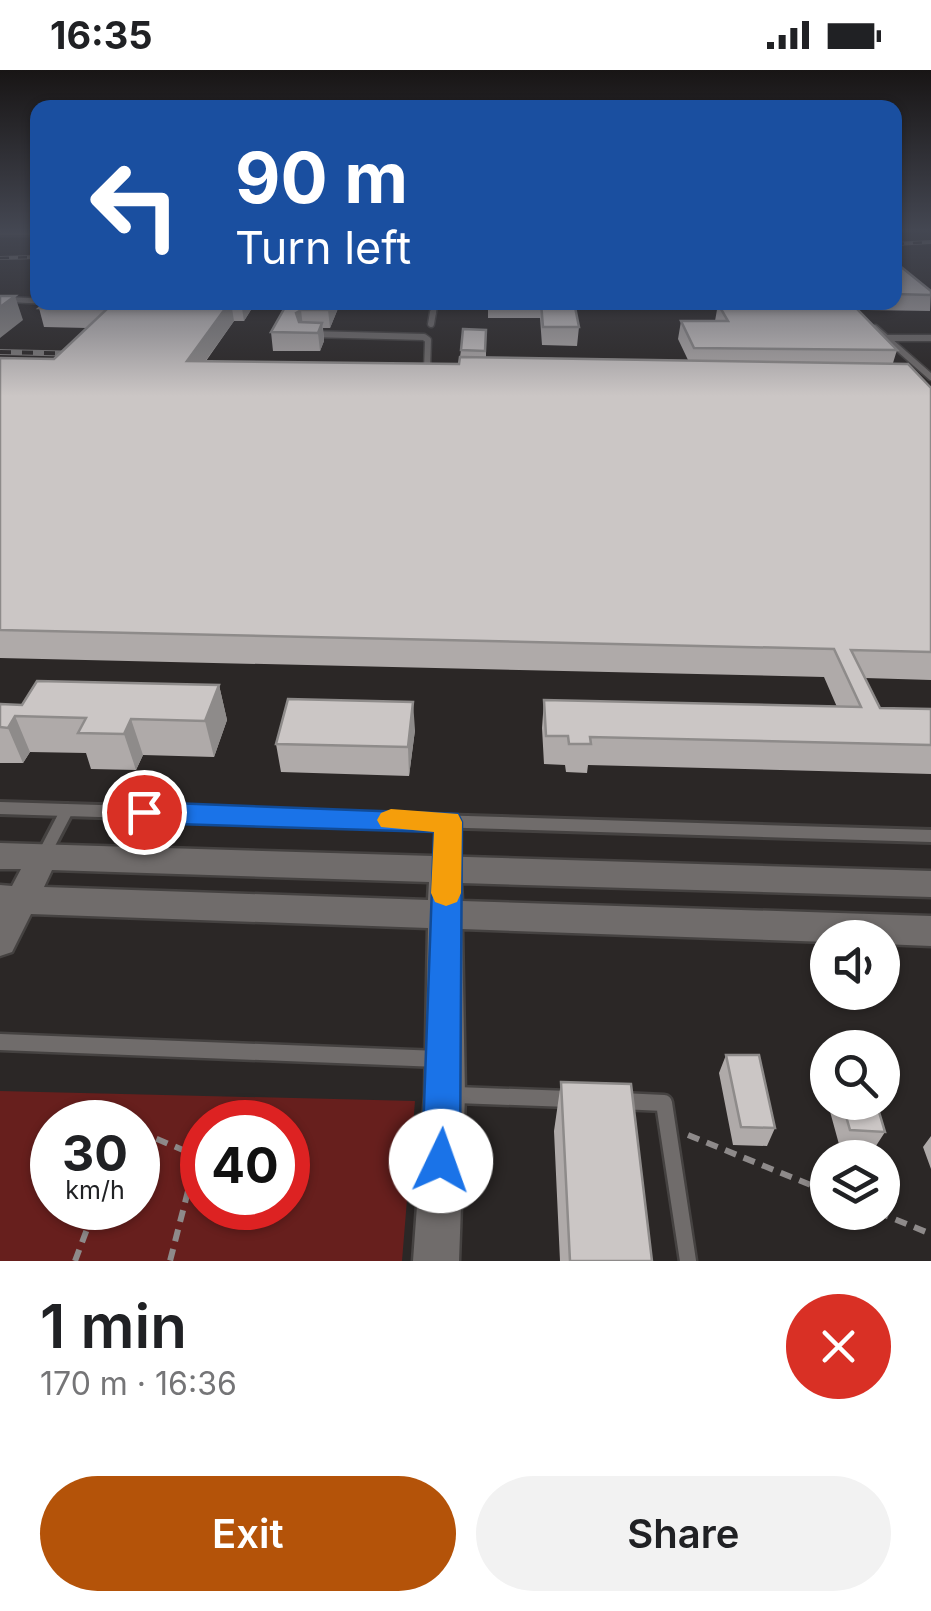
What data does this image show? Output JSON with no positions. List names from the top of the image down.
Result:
{
  "page": {
    "status": "16:35",
    "turn": ["90 m", "Turn left"],
    "speed": "30 km/h",
    "limit": "40",
    "heading": ["1 min", "170 m · 16:36"],
    "buttons": ["Exit", "Share"]
  }
}
